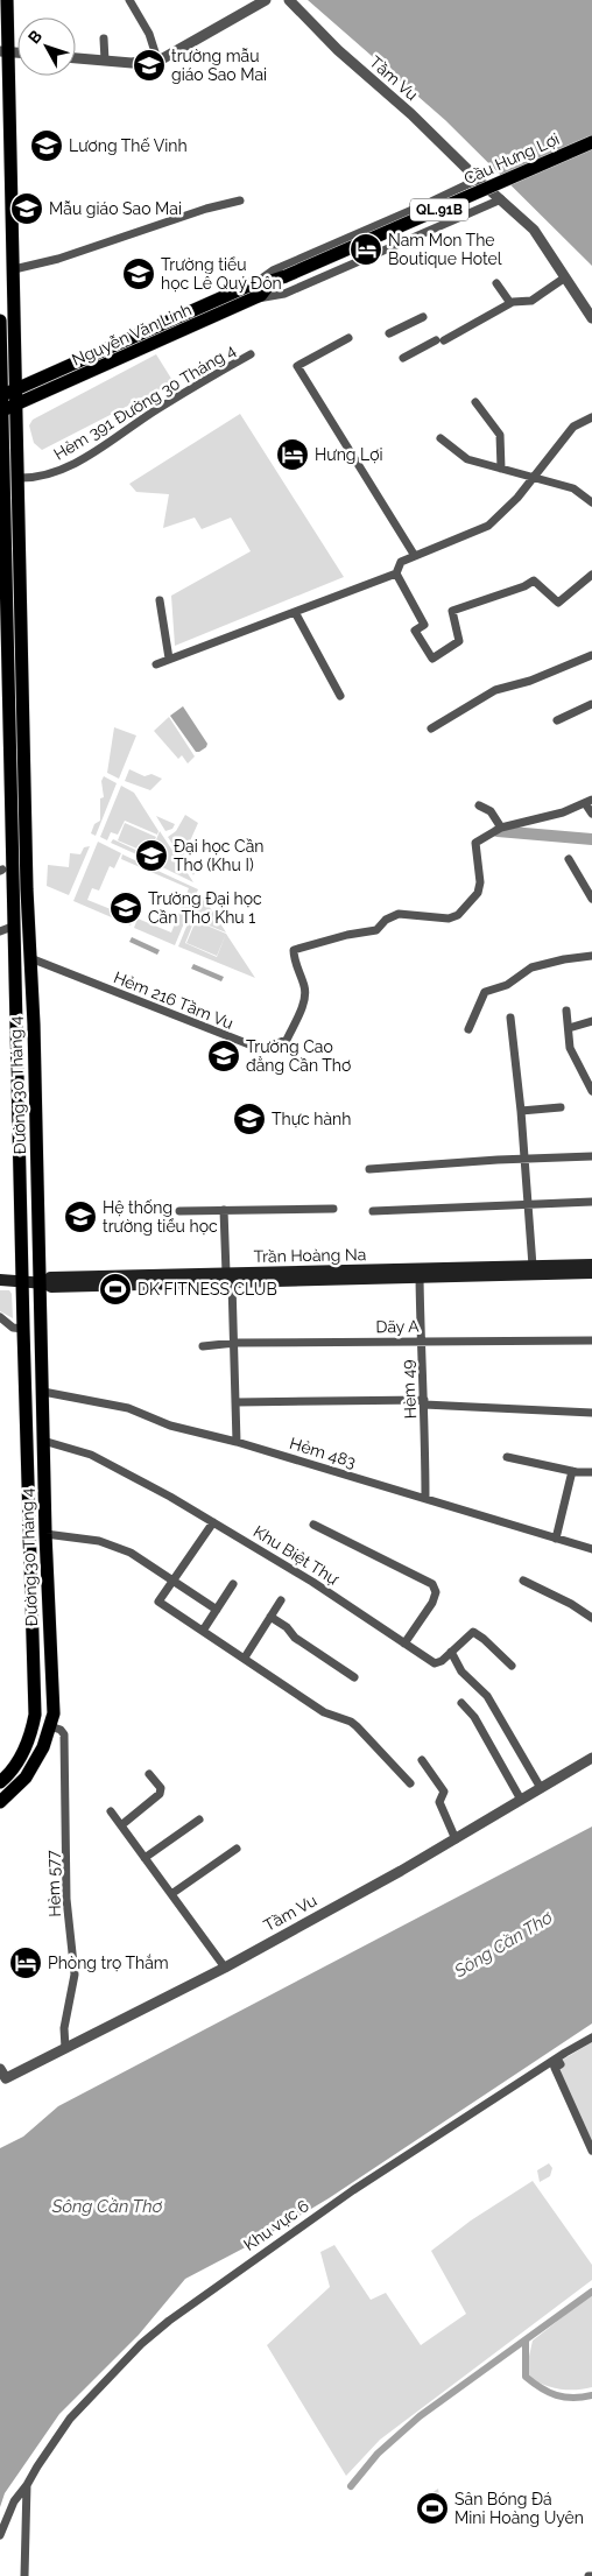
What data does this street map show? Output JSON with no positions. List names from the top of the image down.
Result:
{
  "streets": {
    "main road": [
      "Cầu Hưng Lợi",
      "QL.91B",
      "Nguyễn Văn Linh",
      "Đường 30 Tháng 4",
      "Trần Hoàng Na"
    ],
    "street": [
      "Tầm Vu",
      "Hẻm 391 Đường 30 Tháng 4",
      "Hẻm 216 Tầm Vu",
      "Dãy A",
      "Hèm 49",
      "Hẻm 483",
      "Khu Biệt Thự",
      "Hẻm 577",
      "Khu vực 6"
    ]
  },
  "crossings": [
    ["Tầm Vu", "Hẻm 577"],
    ["Cầu Hưng Lợi", "Nguyễn Văn Linh"],
    ["Nguyễn Văn Linh", "Đường 30 Tháng 4"],
    ["Hẻm 391 Đường 30 Tháng 4", "Đường 30 Tháng 4"],
    ["Hẻm 216 Tầm Vu", "Đường 30 Tháng 4"],
    ["Đường 30 Tháng 4", "Trần Hoàng Na"],
    ["Đường 30 Tháng 4", "Hẻm 483"],
    ["Đường 30 Tháng 4", "Khu Biệt Thự"],
    ["Đường 30 Tháng 4", "Hẻm 577"],
    ["Trần Hoàng Na", "Hèm 49"],
    ["Dãy A", "Hèm 49"],
    ["Hèm 49", "Hẻm 483"]
  ],
  "water": ["Sông Cần Thơ"],
  "places": {
    "school or university": [
      "trường mẫu giáo Sao Mai",
      "Lương Thế Vinh",
      "Mẫu giáo Sao Mai",
      "Trường tiểu học Lê Quý Đôn",
      "Đại học Cần Thơ (Khu I)",
      "Trường Đại học Cần Thơ Khu 1",
      "Trường Cao đẳng Cần Thơ",
      "Thực hành",
      "Hệ thống trường tiểu học"
    ],
    "hotel": ["Nam Mon The Boutique Hotel", "Hưng Lợi", "Phòng trọ Thắm"],
    "sports": ["DK FITNESS CLUB", "Sân Bóng Đá Mini Hoàng Uyên"]
  },
  "north": "top left"
}
